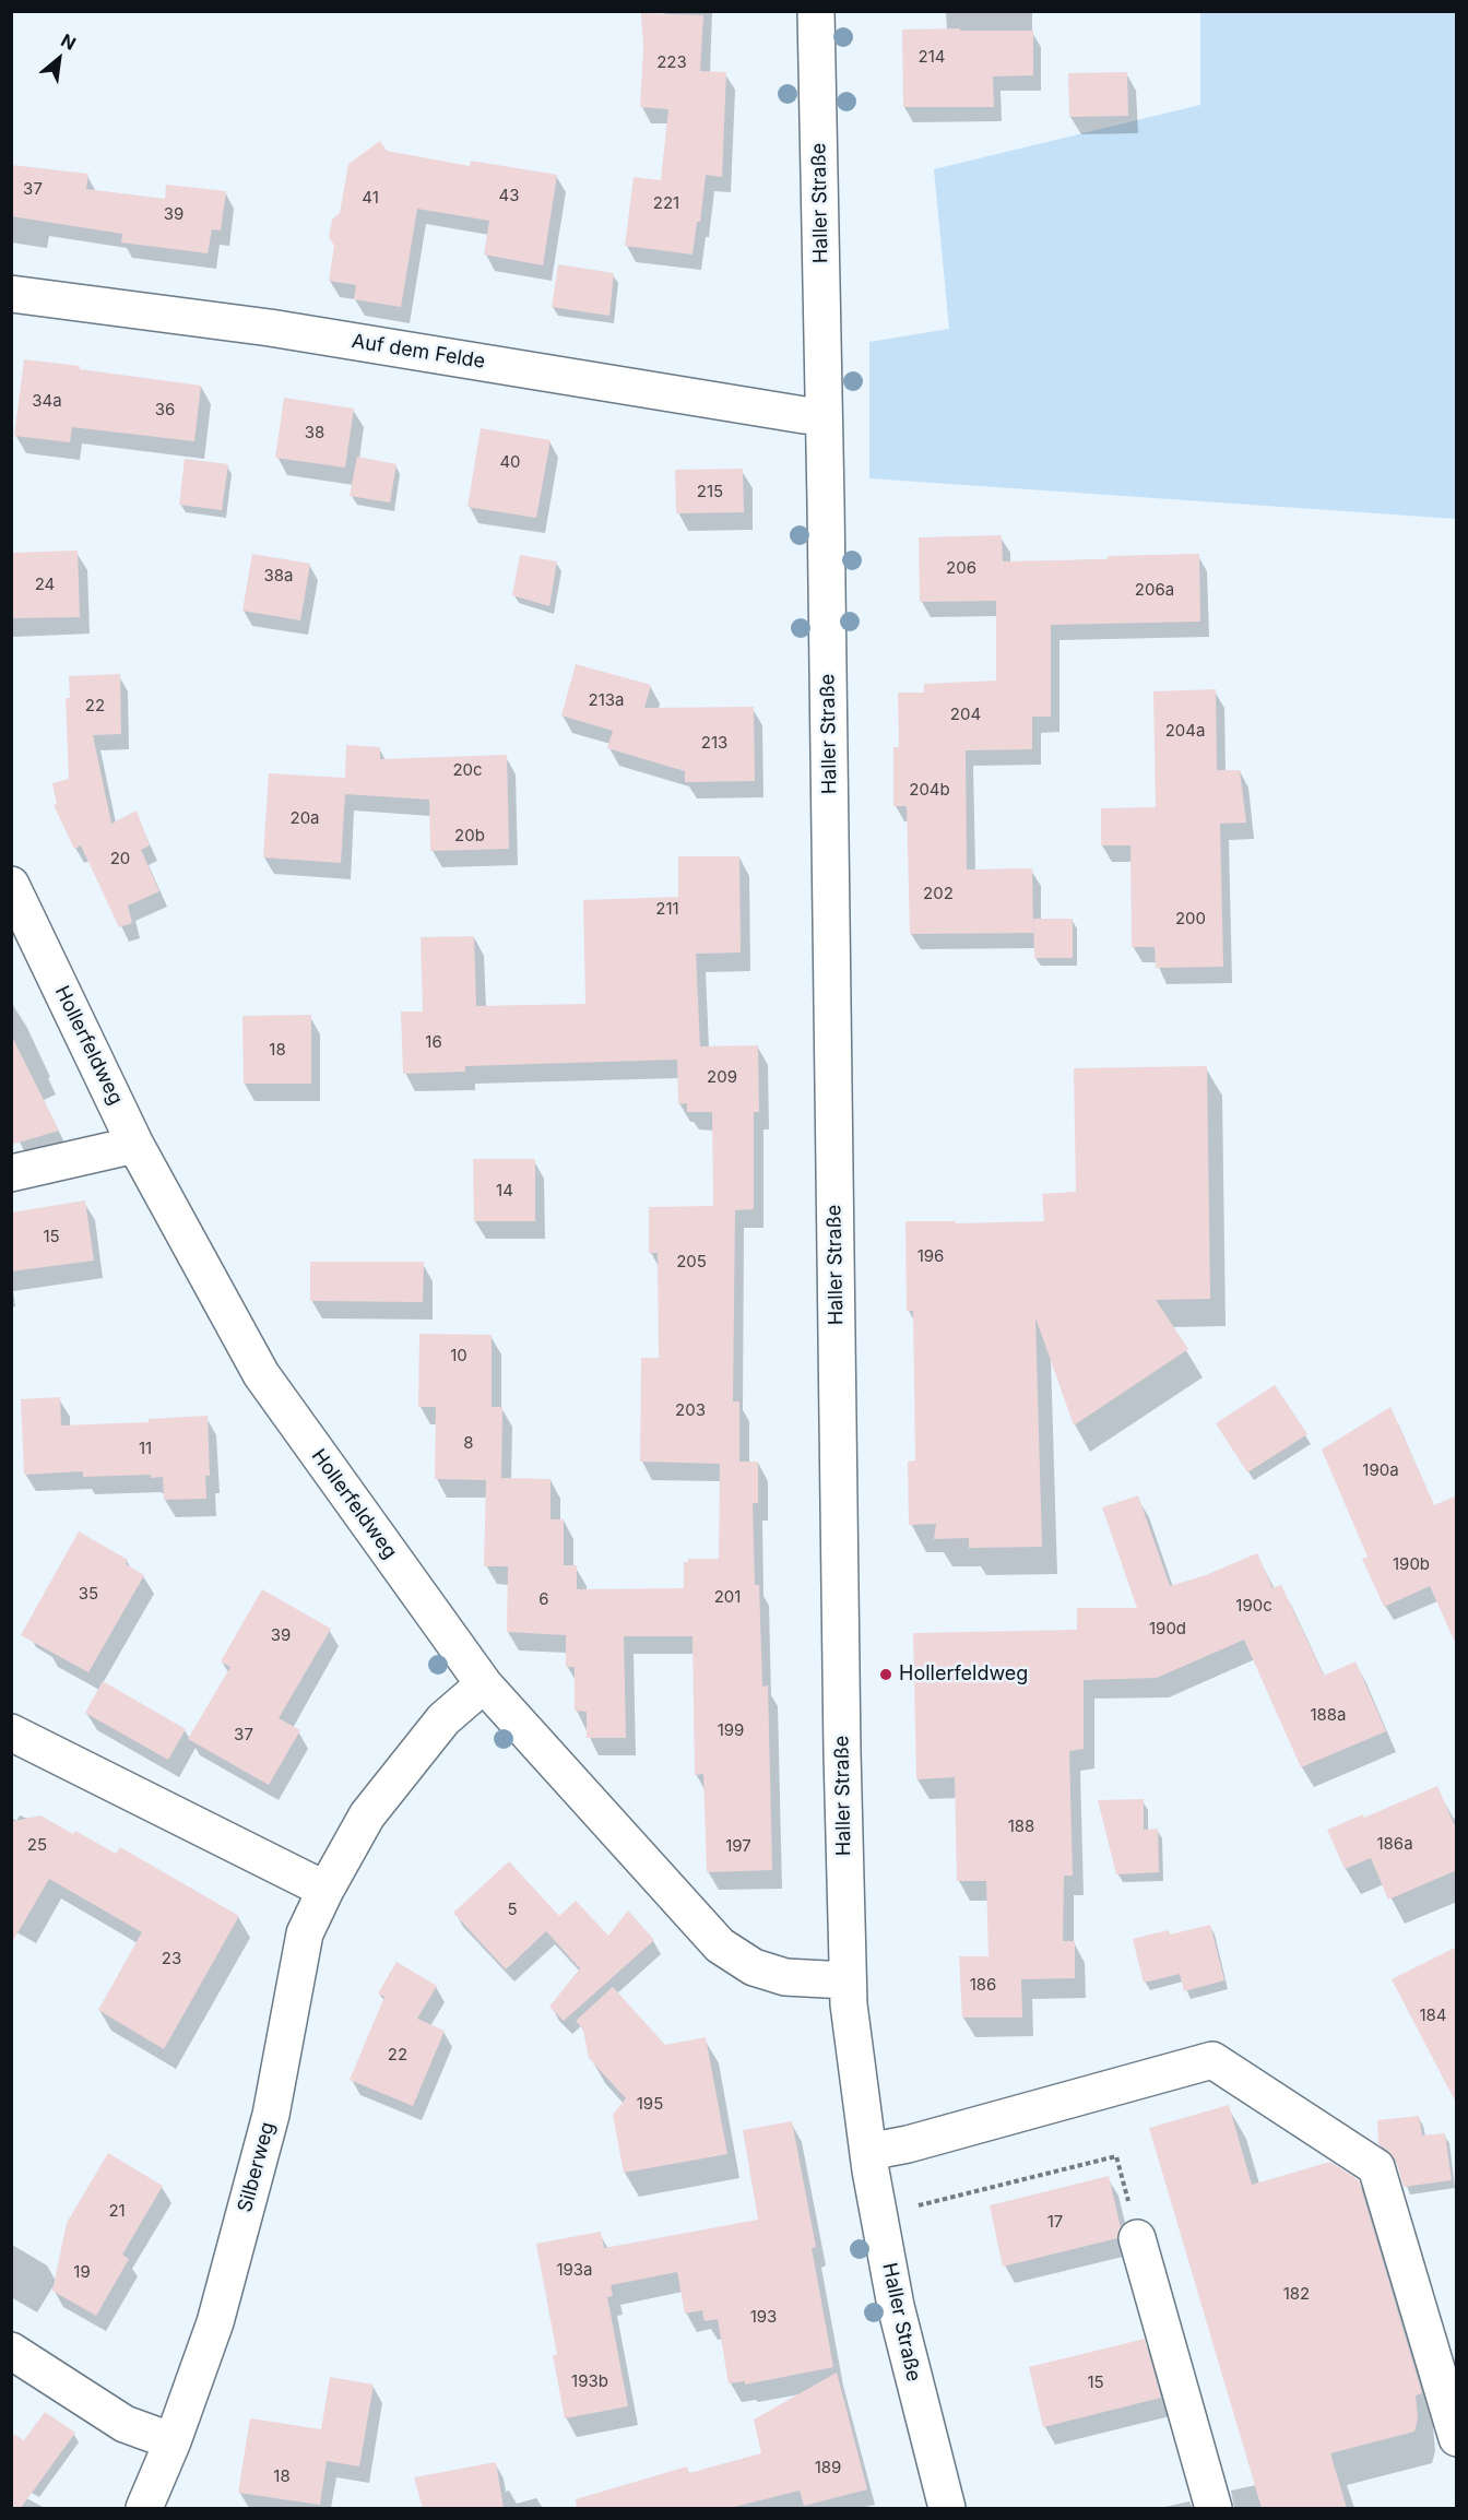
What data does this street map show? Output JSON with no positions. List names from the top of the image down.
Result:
{
  "streets": {
    "street": [
      "Haller Straße",
      "Auf dem Felde",
      "Hollerfeldweg",
      "Silberweg"
    ]
  },
  "crossings": [
    ["Haller Straße", "Auf dem Felde"],
    ["Haller Straße", "Hollerfeldweg"],
    ["Hollerfeldweg", "Silberweg"]
  ],
  "places": ["Hollerfeldweg"],
  "house_numbers": [
    "214",
    "223",
    "37",
    "43",
    "41",
    "221",
    "39",
    "34a",
    "36",
    "38",
    "40",
    "215",
    "206",
    "38a",
    "24",
    "206a",
    "213a",
    "22",
    "204",
    "204a",
    "213",
    "20c",
    "204b",
    "20a",
    "20b",
    "20",
    "202",
    "211",
    "200",
    "16",
    "18",
    "209",
    "14",
    "15",
    "196",
    "205",
    "10",
    "203",
    "8",
    "11",
    "190a",
    "190b",
    "35",
    "201",
    "6",
    "190c",
    "190d",
    "39",
    "188a",
    "199",
    "37",
    "188",
    "186a",
    "25",
    "197",
    "5",
    "23",
    "186",
    "184",
    "22",
    "195",
    "21",
    "17",
    "193a",
    "19",
    "182",
    "193",
    "193b",
    "15",
    "189",
    "18"
  ],
  "north": "top right"
}
